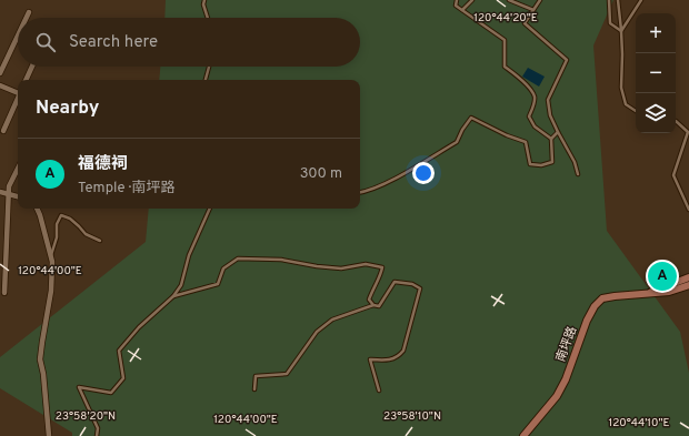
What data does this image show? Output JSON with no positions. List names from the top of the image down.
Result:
{
  "streets": {
    "street": ["南坪路"]
  },
  "page": {
    "map_buttons": ["+", "−"],
    "search": "Search here",
    "heading": "Nearby",
    "list": [
      {
        "mark": "A",
        "name": "福德祠",
        "note": "Temple · 南坪路",
        "value": "300 m"
      }
    ],
    "pins": "A"
  },
  "coordinates": [
    "120°44'20\"E",
    "120°44'00\"E",
    "23°58'20\"N",
    "23°58'10\"N",
    "120°44'10\"E"
  ]
}
